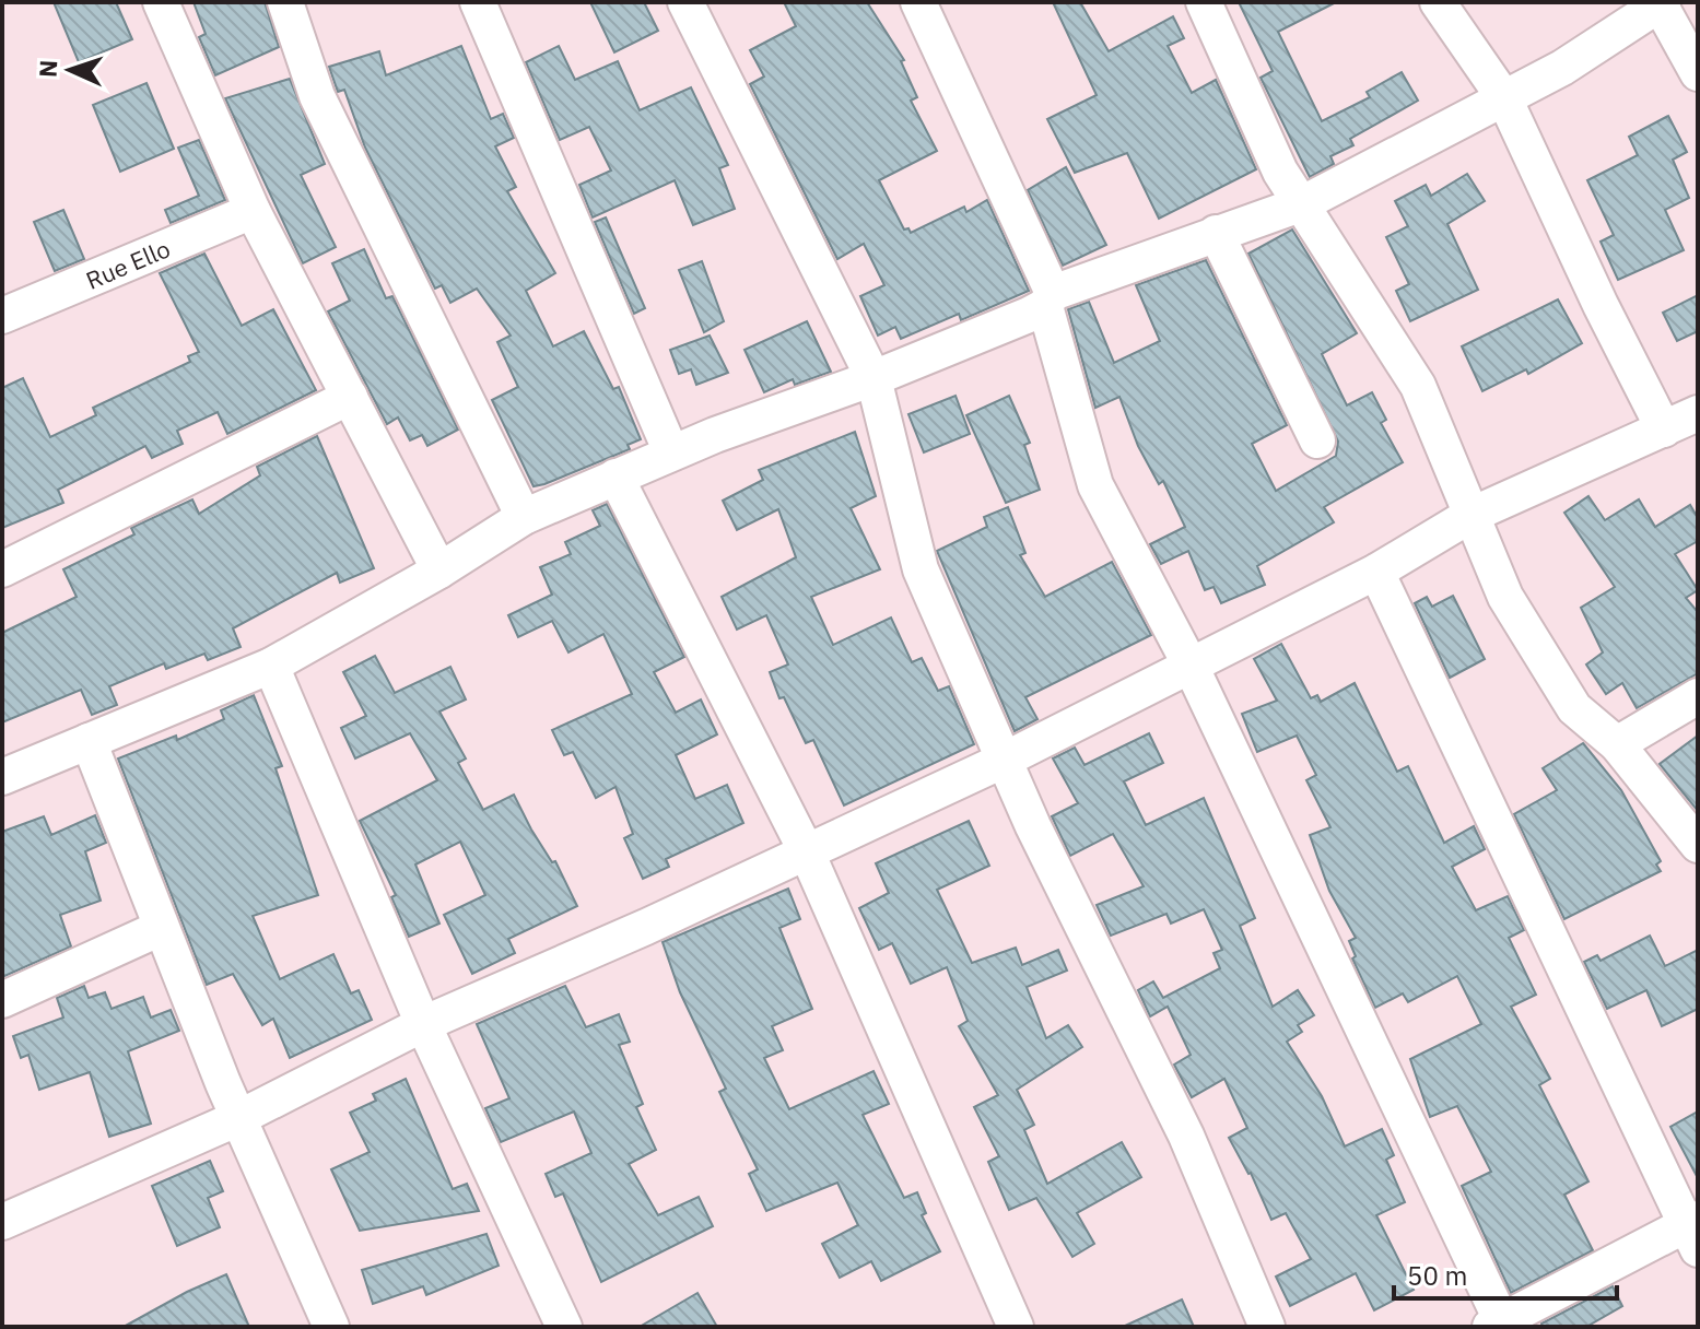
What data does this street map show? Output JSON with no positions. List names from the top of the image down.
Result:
{
  "streets": {
    "street": ["Rue Ello"]
  },
  "scale_bar": "50 m",
  "north": "left"
}
